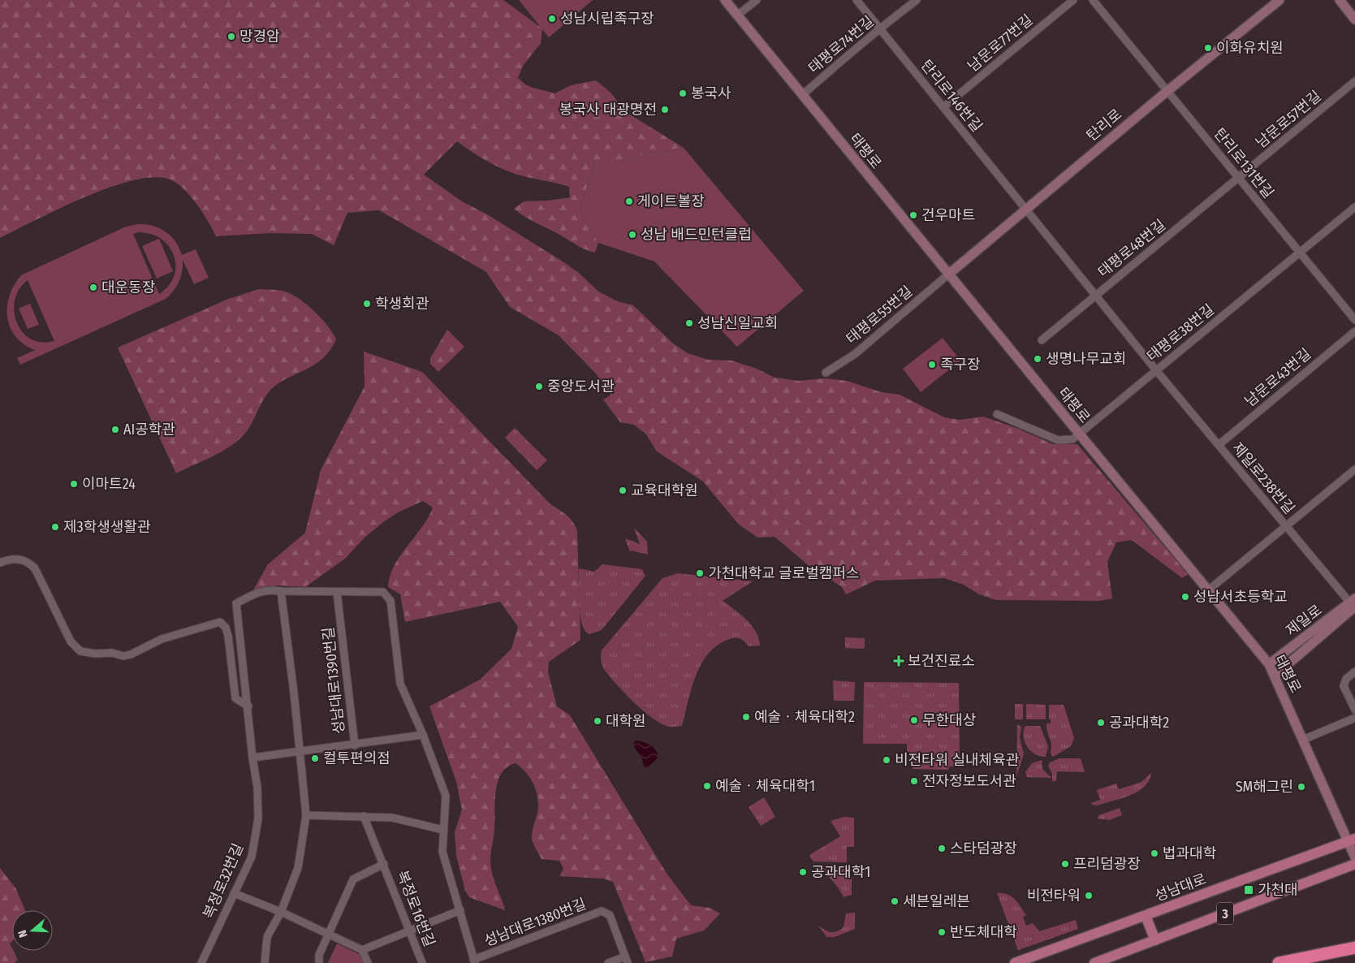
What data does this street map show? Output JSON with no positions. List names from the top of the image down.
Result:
{
  "streets": {
    "main road": [
      "탄리로",
      "태평로",
      "제일로",
      "성남대로",
      "3"
    ],
    "street": [
      "남문로77번길",
      "태평로74번길",
      "탄리로146번길",
      "남문로57번길",
      "탄리로131번길",
      "태평로48번길",
      "태평로55번길",
      "태평로38번길",
      "남문로43번길",
      "제일로238번길",
      "성남대로1390번길",
      "복정로32번길",
      "복정로16번길",
      "성남대로1380번길"
    ]
  },
  "crossings": [
    ["남문로77번길", "탄리로146번길"],
    ["태평로74번길", "탄리로146번길"],
    ["태평로74번길", "태평로"],
    ["탄리로146번길", "탄리로"],
    ["탄리로146번길", "태평로48번길"],
    ["탄리로146번길", "제일로238번길"],
    ["남문로57번길", "탄리로131번길"],
    ["남문로57번길", "태평로48번길"],
    ["탄리로", "태평로"],
    ["탄리로", "탄리로131번길"],
    ["탄리로", "태평로55번길"],
    ["태평로", "태평로55번길"],
    ["태평로", "태평로38번길"],
    ["태평로", "제일로"],
    ["태평로", "성남대로"],
    ["탄리로131번길", "태평로48번길"],
    ["탄리로131번길", "태평로38번길"],
    ["태평로48번길", "제일로238번길"],
    ["태평로38번길", "제일로238번길"],
    ["남문로43번길", "제일로238번길"],
    ["제일로238번길", "제일로"]
  ],
  "places": {
    "other": [
      "성남시립족구장",
      "망경암",
      "이화유치원",
      "봉국사",
      "봉국사 대광명전",
      "게이트볼장",
      "건우마트",
      "성남 배드민턴클럽",
      "대운동장",
      "학생회관",
      "성남신일교회",
      "생명나무교회",
      "족구장",
      "중앙도서관",
      "AI공학관",
      "이마트24",
      "교육대학원",
      "제3학생생활관",
      "가천대학교 글로벌캠퍼스",
      "성남서초등학교",
      "예술ㆍ체육대학2",
      "무한대상",
      "대학원",
      "공과대학2",
      "컬투편의점",
      "비전타워 실내체육관",
      "전자정보도서관",
      "예술ㆍ체육대학1",
      "SM해그린",
      "스타덤광장",
      "법과대학",
      "프리덤광장",
      "공과대학1",
      "비전타워",
      "세븐일레븐",
      "반도체대학"
    ],
    "health": ["보건진료소"],
    "transit": ["가천대"]
  },
  "north": "left"
}
